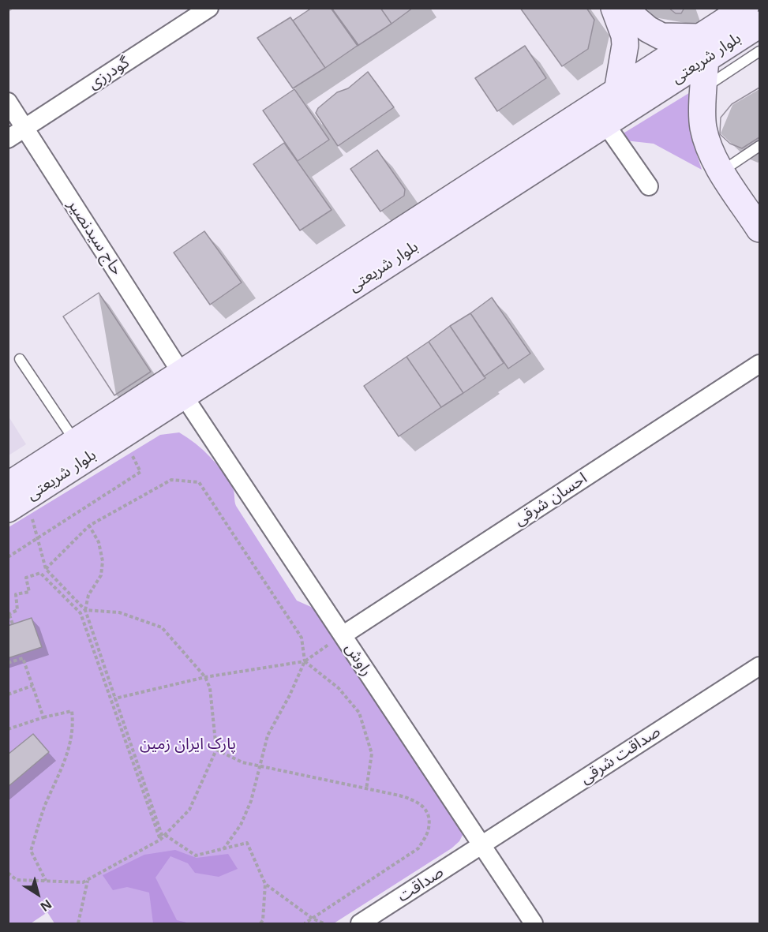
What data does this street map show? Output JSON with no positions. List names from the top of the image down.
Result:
{
  "streets": {
    "main road": ["بلوار شریعتی"],
    "street": [
      "گودرزی",
      "حاج سیدنصیر",
      "احسان شرقی",
      "راوش",
      "صداقت شرقی",
      "صداقت"
    ]
  },
  "crossings": [
    ["بلوار شریعتی", "حاج سیدنصیر"],
    ["بلوار شریعتی", "راوش"],
    ["گودرزی", "حاج سیدنصیر"],
    ["حاج سیدنصیر", "راوش"],
    ["احسان شرقی", "راوش"],
    ["راوش", "صداقت شرقی"],
    ["راوش", "صداقت"],
    ["صداقت شرقی", "صداقت"]
  ],
  "parks": ["پارک ایران زمین"],
  "north": "bottom right"
}
